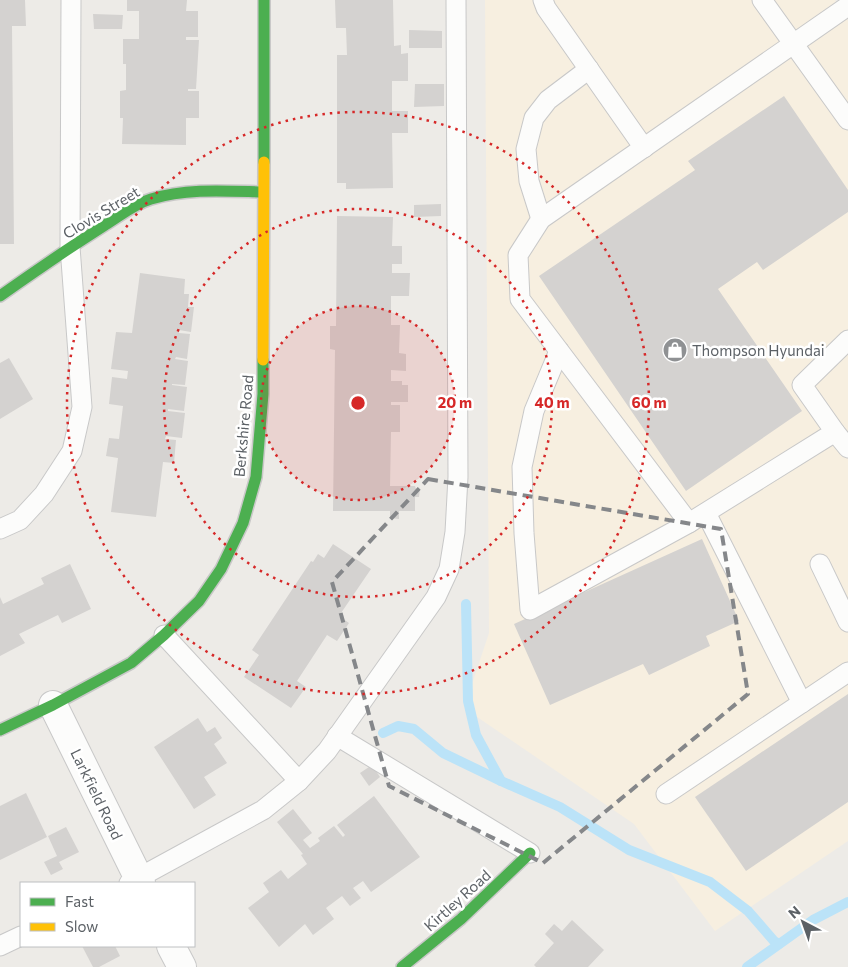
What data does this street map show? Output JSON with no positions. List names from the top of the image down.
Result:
{
  "streets": {
    "street": [
      "Clovis Street",
      "Berkshire Road",
      "Larkfield Road",
      "Kirtley Road"
    ]
  },
  "crossings": [
    ["Clovis Street", "Berkshire Road"],
    ["Berkshire Road", "Larkfield Road"]
  ],
  "places": {
    "shop": ["Thompson Hyundai"]
  },
  "legend": ["Fast", "Slow"],
  "north": "top left",
  "rings": ["20 m", "40 m", "60 m"]
}
